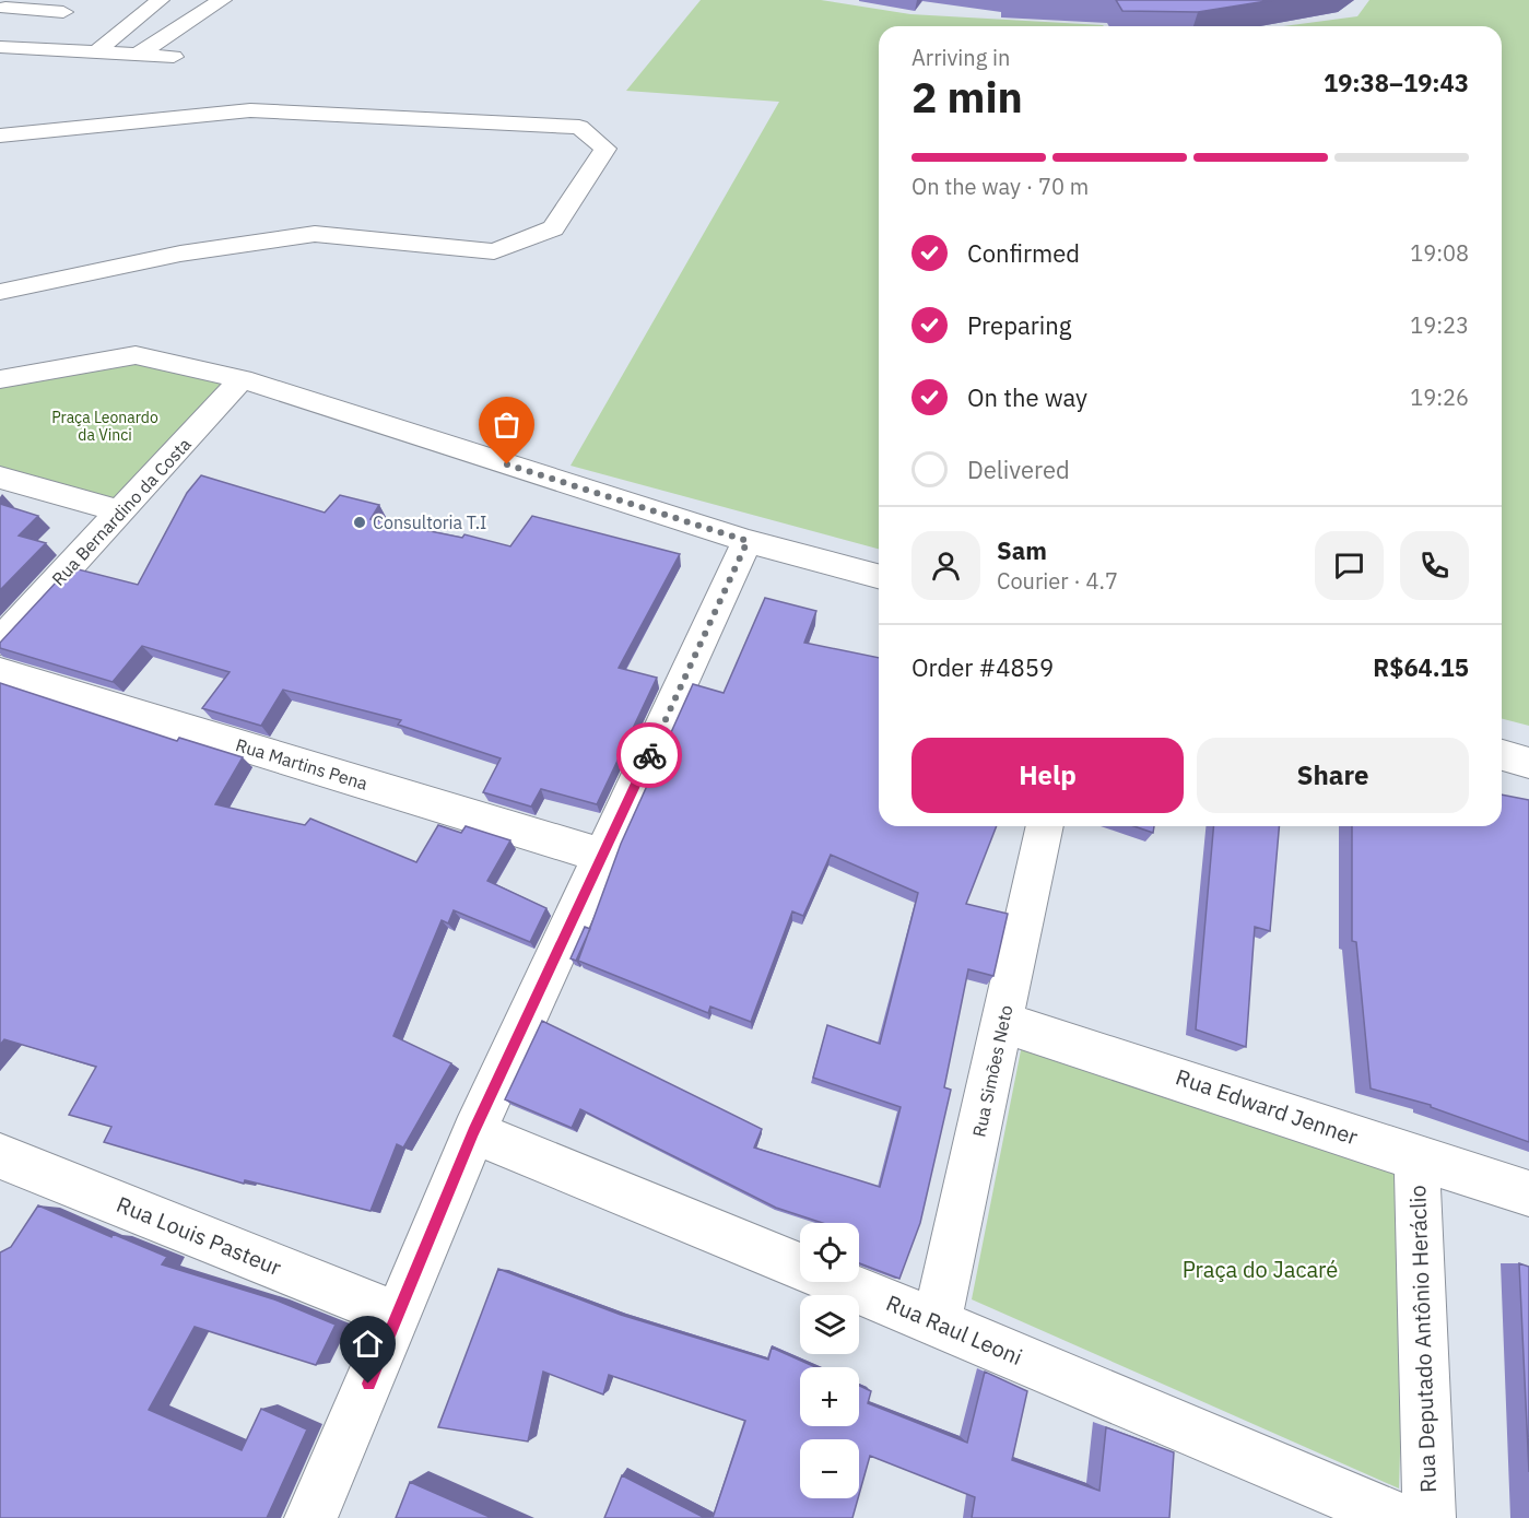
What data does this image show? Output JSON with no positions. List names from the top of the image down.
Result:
{
  "streets": {
    "street": [
      "Rua Bernardino da Costa",
      "Rua Martins Pena",
      "Rua Simões Neto",
      "Rua Edward Jenner",
      "Rua Louis Pasteur",
      "Rua Raul Leoni",
      "Rua Deputado Antônio Heráclio"
    ]
  },
  "crossings": [
    ["Rua Simões Neto", "Rua Edward Jenner"],
    ["Rua Simões Neto", "Rua Raul Leoni"],
    ["Rua Edward Jenner", "Rua Deputado Antônio Heráclio"]
  ],
  "parks": ["Praça Leonardo da Vinci", "Praça do Jacaré"],
  "places": ["Consultoria T.I"],
  "page": {
    "heading": ["2 min", "Arriving in", "19:38–19:43"],
    "panel": [
      "Sam",
      "Courier · 4.7",
      "Order #4859",
      "R$64.15"
    ],
    "bar": "On the way · 70 m",
    "list": [
      ["Confirmed", "19:08"],
      ["Preparing", "19:23"],
      ["On the way", "19:26"],
      "Delivered"
    ],
    "buttons": ["Help", "Share"],
    "map_buttons": ["+", "−"]
  }
}
